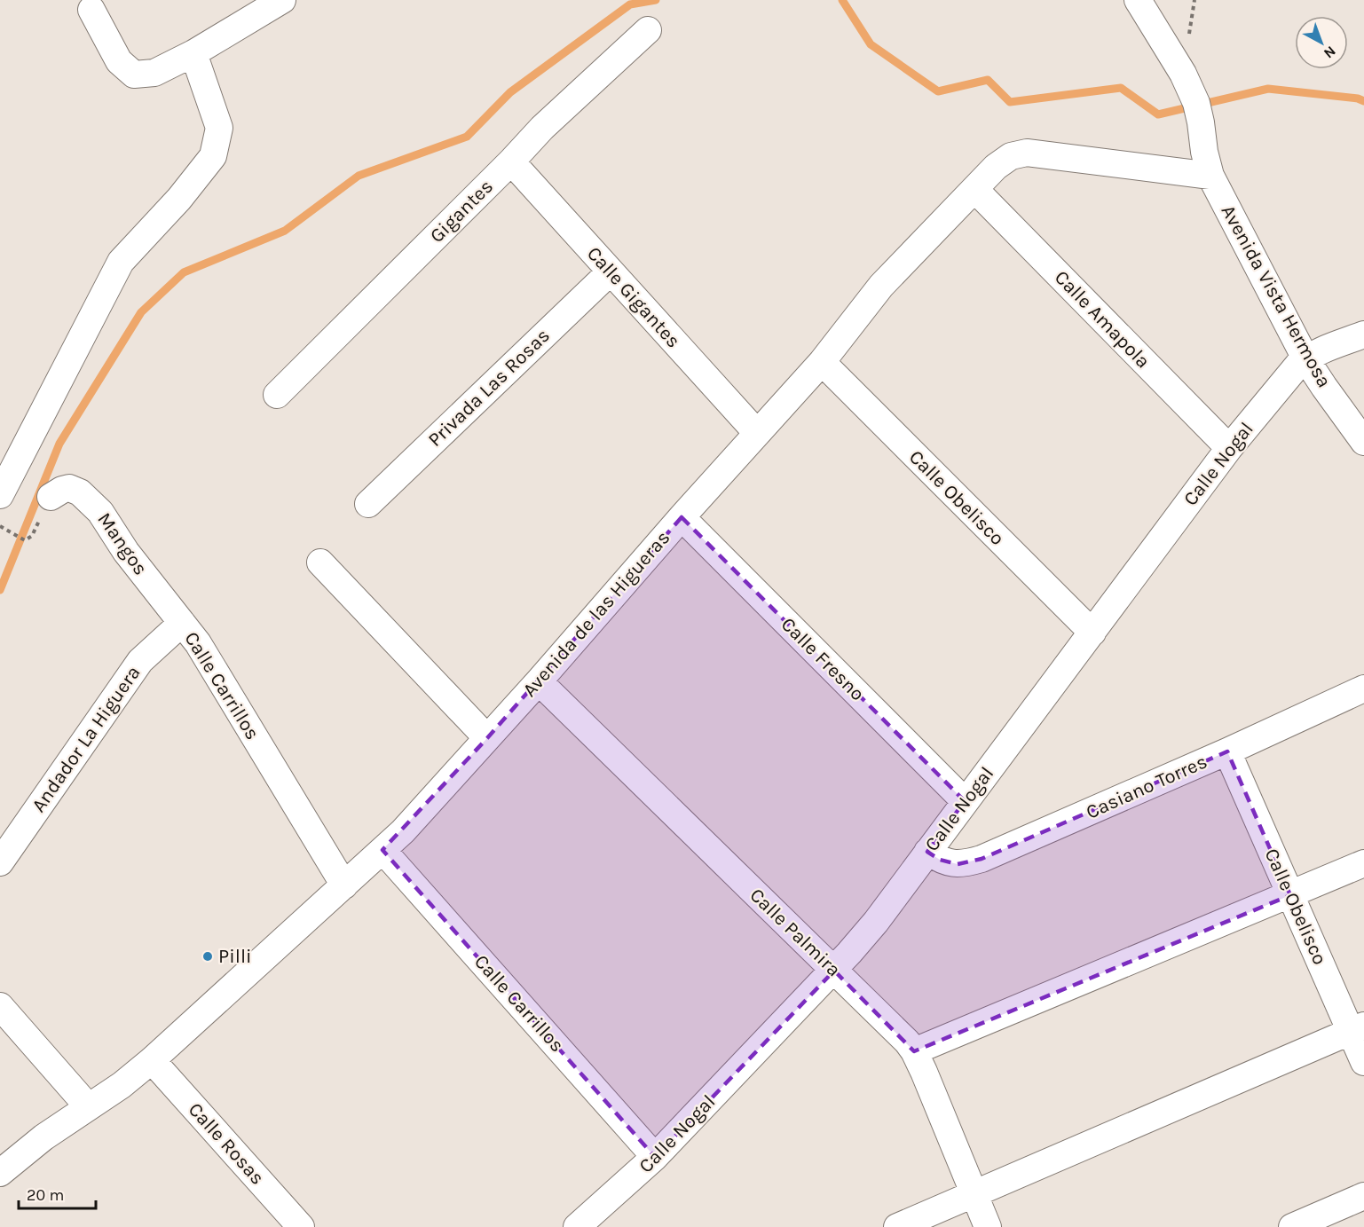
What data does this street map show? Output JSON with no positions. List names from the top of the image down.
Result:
{
  "streets": {
    "street": [
      "Gigantes",
      "Avenida Vista Hermosa",
      "Calle Gigantes",
      "Calle Amapola",
      "Privada Las Rosas",
      "Calle Nogal",
      "Calle Obelisco",
      "Mangos",
      "Avenida de las Higueras",
      "Calle Fresno",
      "Calle Carrillos",
      "Andador La Higuera",
      "Casiano Torres",
      "Calle Palmira",
      "Calle Rosas"
    ]
  },
  "crossings": [
    ["Gigantes", "Calle Gigantes"],
    ["Avenida Vista Hermosa", "Calle Nogal"],
    ["Avenida Vista Hermosa", "Avenida de las Higueras"],
    ["Calle Gigantes", "Privada Las Rosas"],
    ["Calle Gigantes", "Avenida de las Higueras"],
    ["Calle Amapola", "Calle Nogal"],
    ["Calle Amapola", "Avenida de las Higueras"],
    ["Calle Nogal", "Calle Obelisco"],
    ["Calle Nogal", "Calle Fresno"],
    ["Calle Nogal", "Calle Carrillos"],
    ["Calle Nogal", "Casiano Torres"],
    ["Calle Nogal", "Calle Palmira"],
    ["Calle Obelisco", "Avenida de las Higueras"],
    ["Calle Obelisco", "Casiano Torres"],
    ["Mangos", "Calle Carrillos"],
    ["Mangos", "Andador La Higuera"],
    ["Avenida de las Higueras", "Calle Fresno"],
    ["Avenida de las Higueras", "Calle Carrillos"],
    ["Avenida de las Higueras", "Calle Palmira"],
    ["Avenida de las Higueras", "Calle Rosas"],
    ["Calle Carrillos", "Andador La Higuera"]
  ],
  "places": ["Pilli"],
  "scale_bar": "20 m",
  "north": "bottom right"
}
